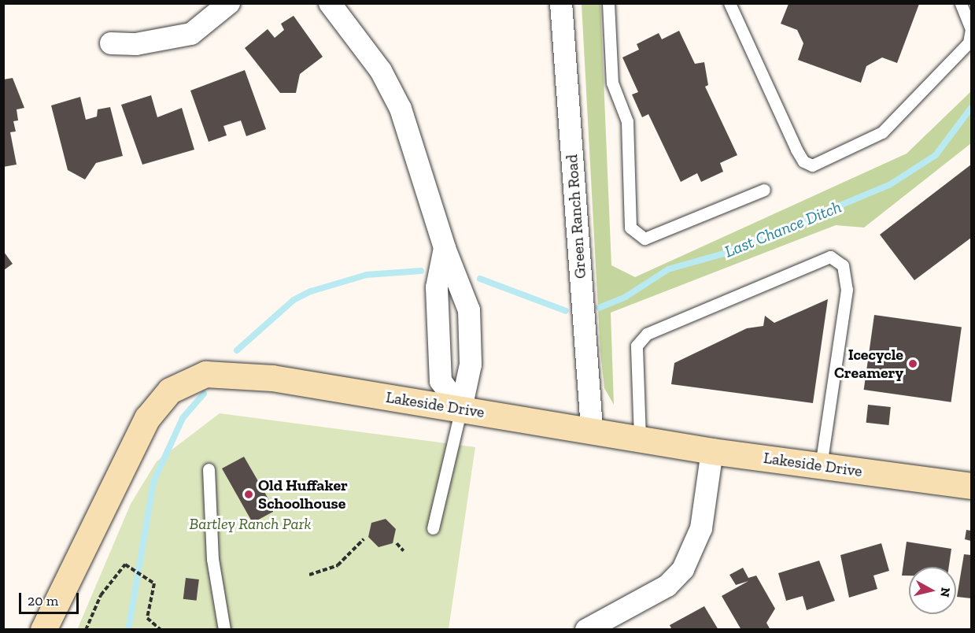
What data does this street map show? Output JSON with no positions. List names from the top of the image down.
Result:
{
  "streets": {
    "street": ["Green Ranch Road", "Lakeside Drive"]
  },
  "crossings": [
    ["Green Ranch Road", "Lakeside Drive"]
  ],
  "water": ["Last Chance Ditch"],
  "parks": ["Bartley Ranch Park"],
  "places": ["Icecycle Creamery", "Old Huffaker Schoolhouse"],
  "scale_bar": "20 m",
  "north": "right"
}
